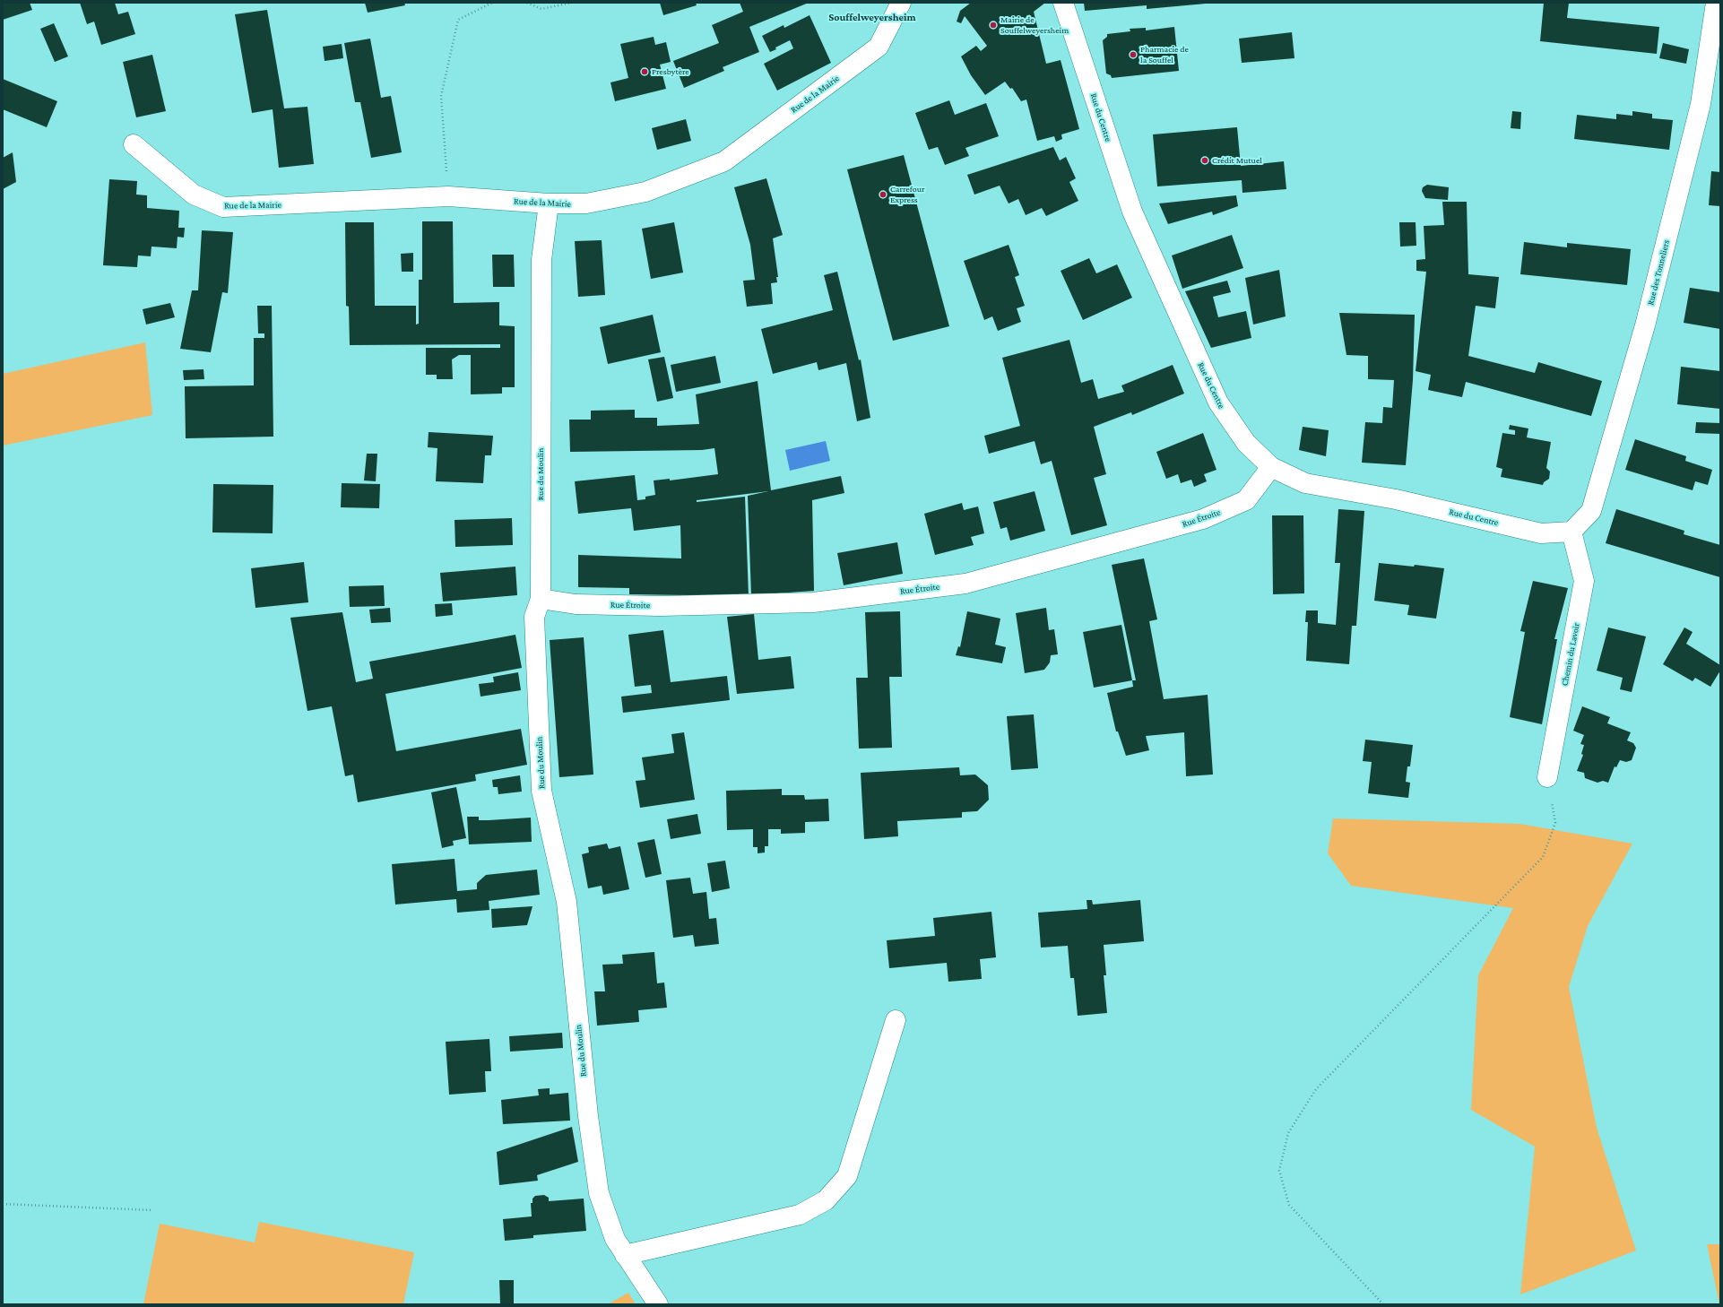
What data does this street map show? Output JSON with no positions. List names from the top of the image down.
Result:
{
  "streets": {
    "street": [
      "Rue de la Mairie",
      "Rue du Centre",
      "Rue des Tonneliers",
      "Rue du Moulin",
      "Rue Étroite",
      "Chemin du Lavoir"
    ]
  },
  "crossings": [
    ["Rue de la Mairie", "Rue du Moulin"],
    ["Rue du Centre", "Rue des Tonneliers"],
    ["Rue du Centre", "Rue Étroite"],
    ["Rue du Centre", "Chemin du Lavoir"],
    ["Rue des Tonneliers", "Chemin du Lavoir"],
    ["Rue du Moulin", "Rue Étroite"]
  ],
  "districts": ["Souffelweyersheim"],
  "places": [
    "Mairie de Souffelweyersheim",
    "Pharmacie de la Souffel",
    "Presbytère",
    "Crédit Mutuel",
    "Carrefour Express"
  ]
}
